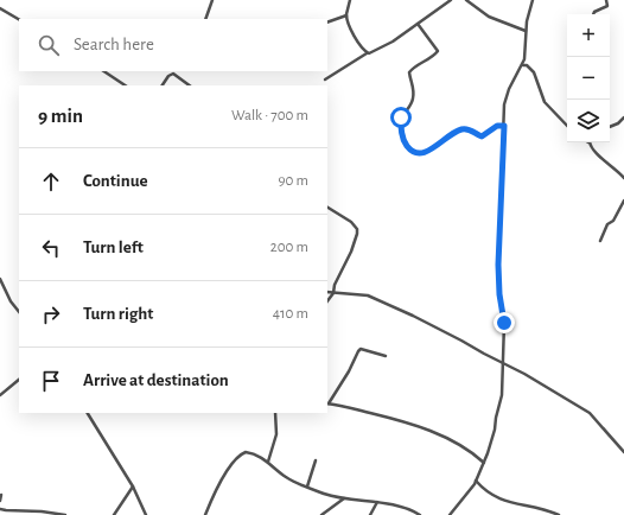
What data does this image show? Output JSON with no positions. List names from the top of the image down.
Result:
{
  "page": {
    "map_buttons": ["+", "−"],
    "search": "Search here",
    "heading": ["9 min", "Walk · 700 m"],
    "list": [
      ["Continue", "90 m"],
      ["Turn left", "200 m"],
      ["Turn right", "410 m"],
      "Arrive at destination"
    ]
  }
}
